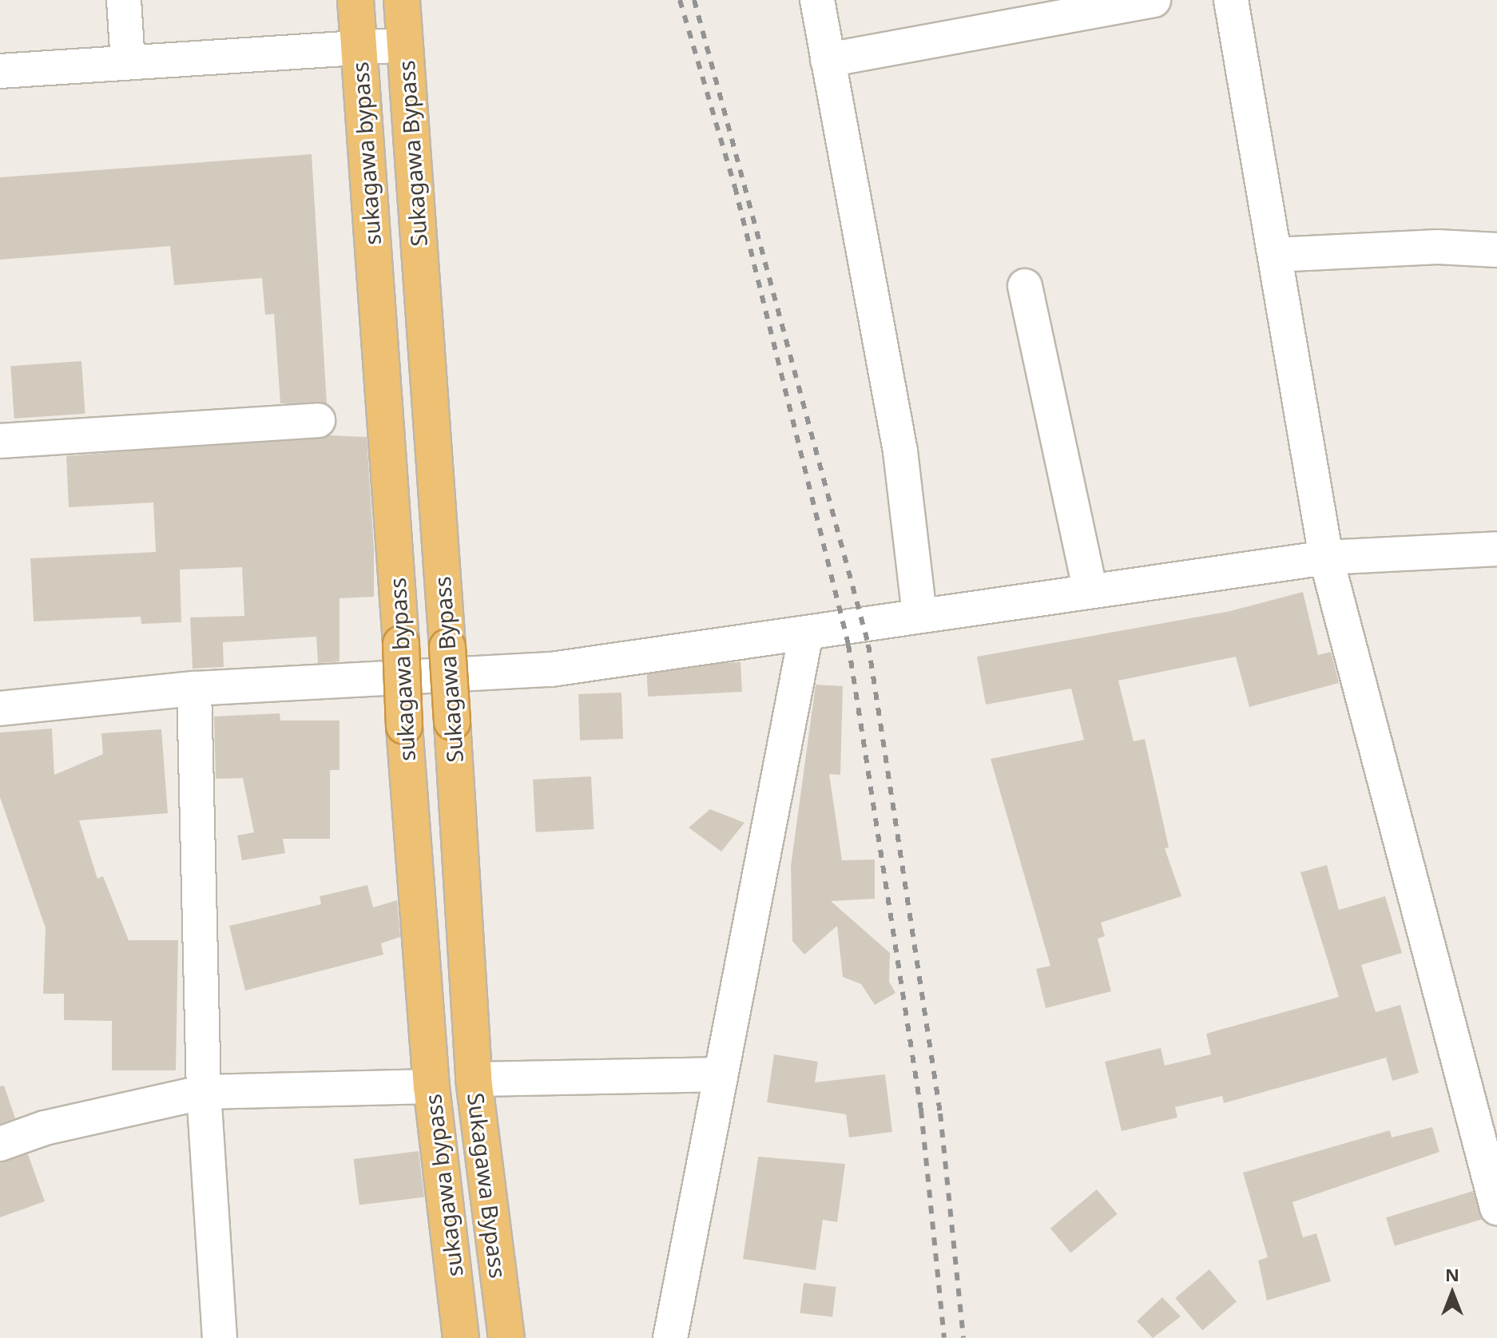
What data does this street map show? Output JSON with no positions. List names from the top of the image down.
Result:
{
  "streets": {
    "highway": ["sukagawa bypass", "Sukagawa Bypass"]
  },
  "north": "top"
}
